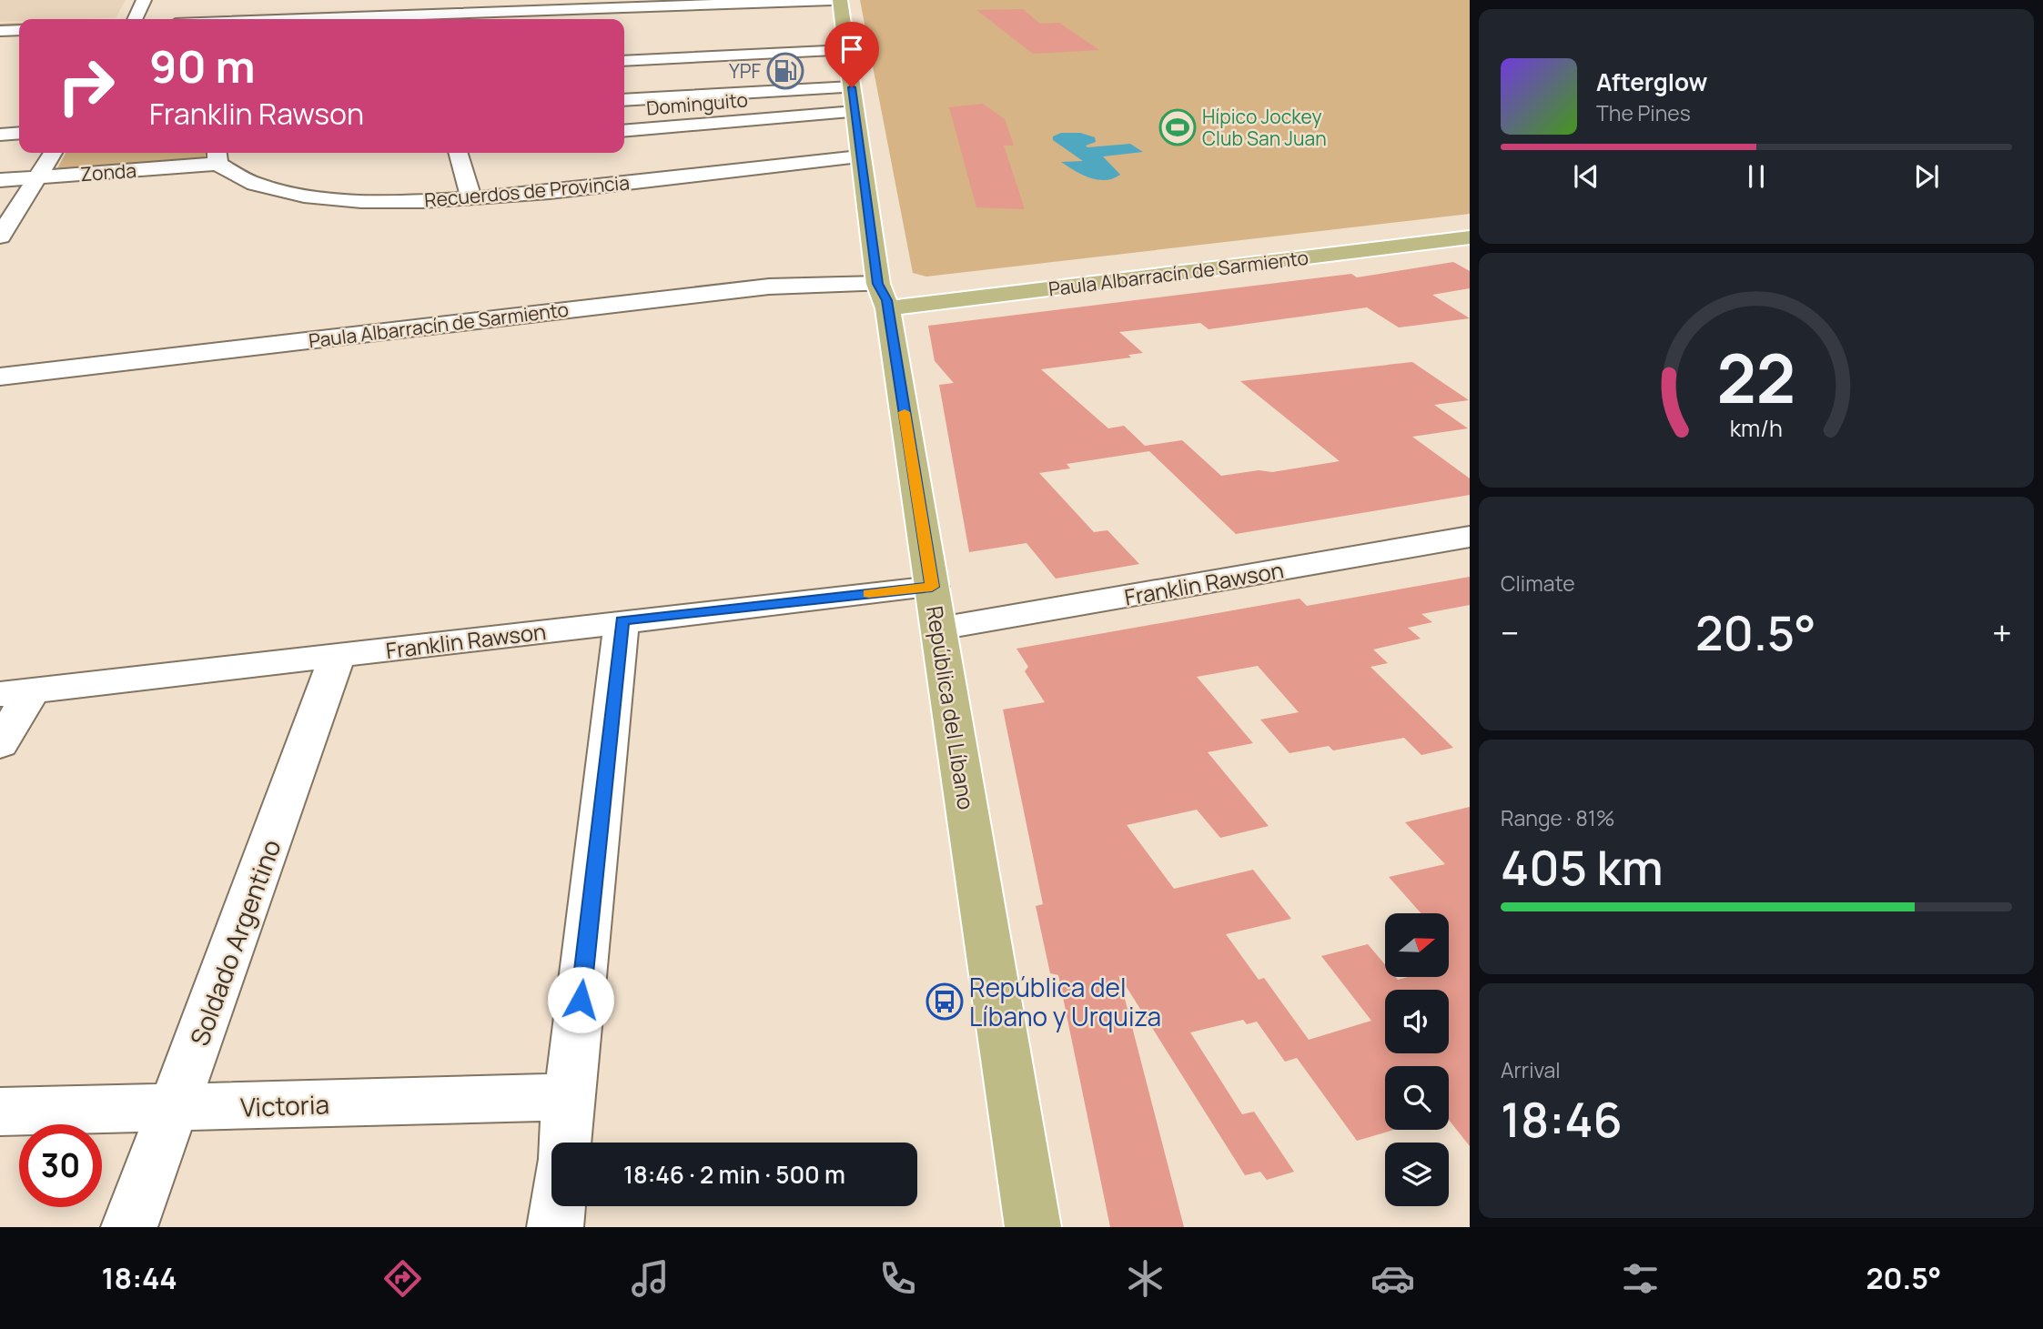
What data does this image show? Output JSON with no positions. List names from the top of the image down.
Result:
{
  "streets": {
    "main road": ["Paula Albarracín de Sarmiento", "República del Líbano"],
    "street": [
      "Dominguito",
      "Zonda",
      "Recuerdos de Provincia",
      "Franklin Rawson",
      "Soldado Argentino",
      "Victoria"
    ]
  },
  "crossings": [
    ["Dominguito", "República del Líbano"],
    ["Zonda", "Recuerdos de Provincia"],
    ["Recuerdos de Provincia", "República del Líbano"],
    ["Paula Albarracín de Sarmiento", "República del Líbano"],
    ["Franklin Rawson", "República del Líbano"],
    ["Franklin Rawson", "Soldado Argentino"],
    ["Soldado Argentino", "Victoria"]
  ],
  "places": {
    "fuel station": ["YPF"],
    "sports": ["Hípico Jockey Club San Juan"],
    "bus stop": ["República del Líbano y Urquiza"]
  },
  "north": "right",
  "page": {
    "turn": ["90 m", "Franklin Rawson"],
    "song": ["Afterglow", "The Pines"],
    "tile": [
      "Climate",
      ["Range · 81%", "405 km"],
      ["Arrival", "18:46"]
    ],
    "heat": ["−", "20.5°", "+"],
    "limit": "30",
    "trip": "18:46 · 2 min · 500 m",
    "tabs": ["18:44", "20.5°"],
    "gauge": ["22", "km/h"]
  }
}
